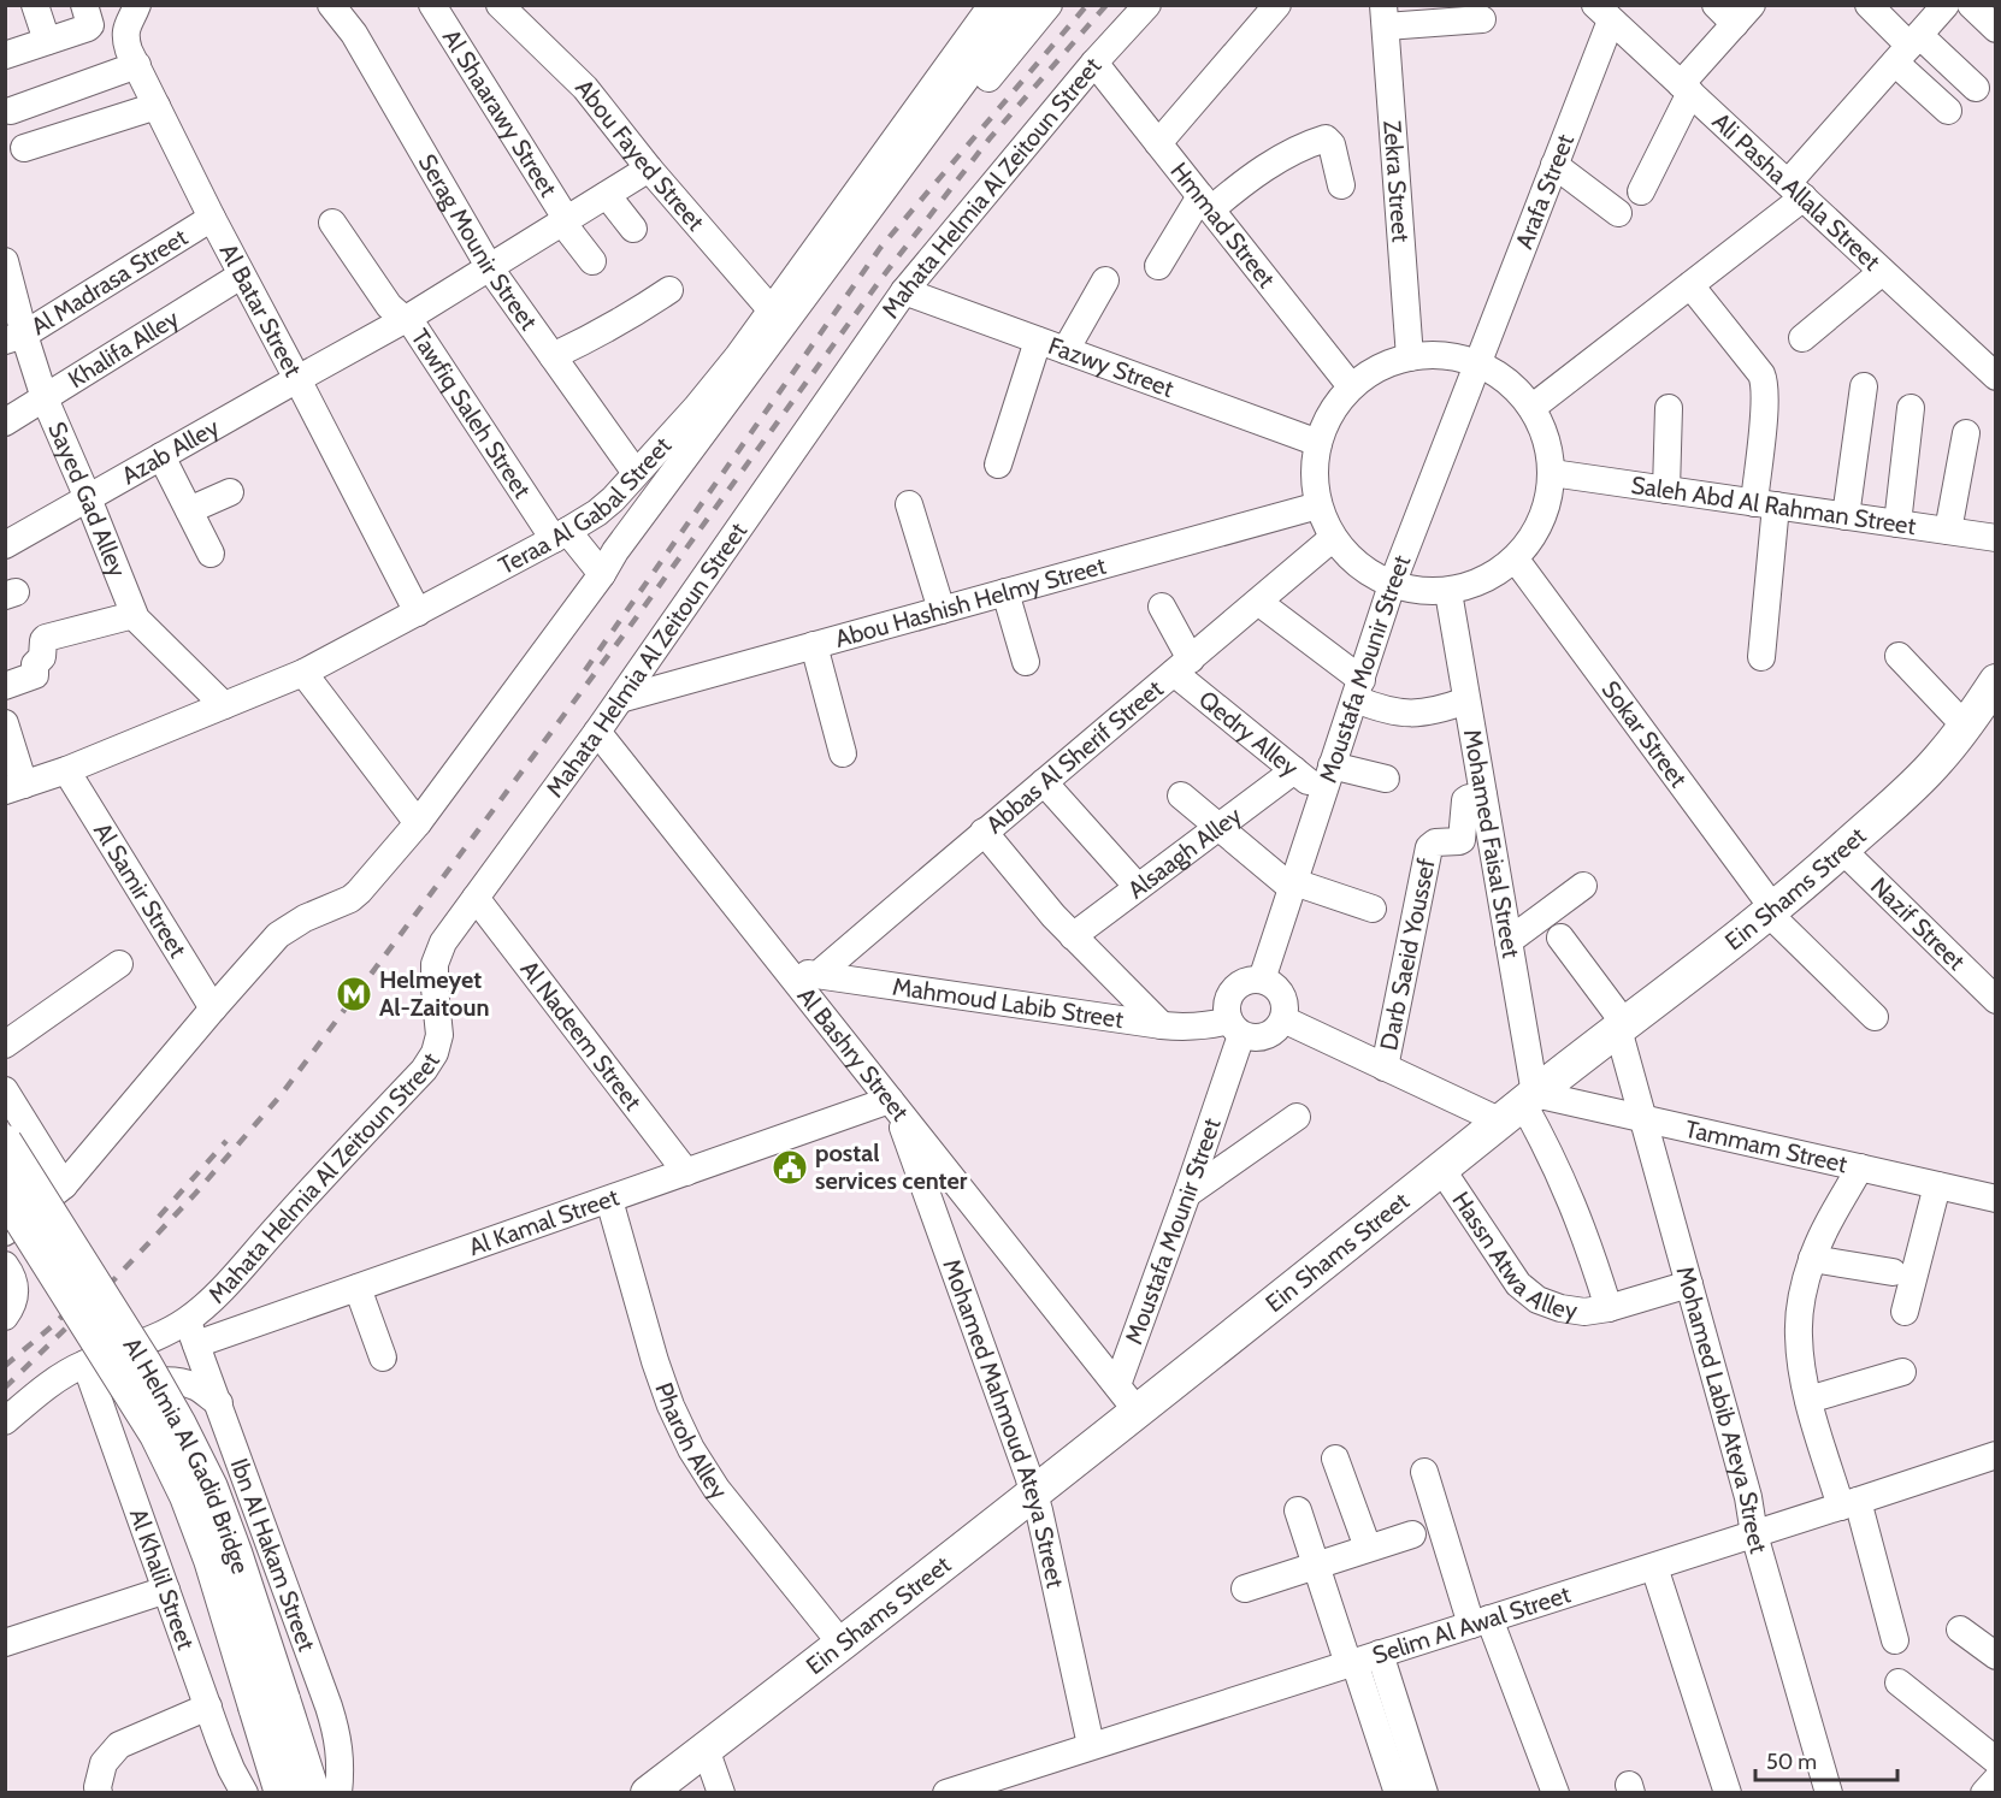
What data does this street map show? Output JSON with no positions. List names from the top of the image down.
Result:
{
  "streets": {
    "main road": ["Ein Shams Street", "Al Helmia Al Gadid Bridge"],
    "street": [
      "Al Shaarawy Street",
      "Abou Fayed Street",
      "Zekra Street",
      "Mahata Helmia Al Zeitoun Street",
      "Arafa Street",
      "Ali Pasha Allala Street",
      "Hmmad Street",
      "Serag Mounir Street",
      "Al Madrasa Street",
      "Al Batar Street",
      "Khalifa Alley",
      "Fazwy Street",
      "Tawfiq Saleh Street",
      "Azab Alley",
      "Sayed Gad Alley",
      "Teraa Al Gabal Street",
      "Saleh Abd Al Rahman Street",
      "Abou Hashish Helmy Street",
      "Moustafa Mounir Street",
      "Qedry Alley",
      "Sokar Street",
      "Abbas Al Sherif Street",
      "Mohamed Faisal Street",
      "Alsaagh Alley",
      "Al Samir Street",
      "Nazif Street",
      "Darb Saeid Youssef",
      "Mahmoud Labib Street",
      "Al Nadeem Street",
      "Al Bashry Street",
      "Tammam Street",
      "Al Kamal Street",
      "Hassn Atwa Alley",
      "Mohamed Labib Ateya Street",
      "Mohamed Mahmoud Ateya Street",
      "Pharoh Alley",
      "Ibn Al Hakam Street",
      "Al Khalil Street",
      "Selim Al Awal Street"
    ]
  },
  "crossings": [
    ["Al Shaarawy Street", "Azab Alley"],
    ["Abou Fayed Street", "Azab Alley"],
    ["Abou Fayed Street", "Teraa Al Gabal Street"],
    ["Mahata Helmia Al Zeitoun Street", "Hmmad Street"],
    ["Mahata Helmia Al Zeitoun Street", "Fazwy Street"],
    ["Mahata Helmia Al Zeitoun Street", "Abou Hashish Helmy Street"],
    ["Mahata Helmia Al Zeitoun Street", "Al Nadeem Street"],
    ["Mahata Helmia Al Zeitoun Street", "Al Bashry Street"],
    ["Mahata Helmia Al Zeitoun Street", "Al Kamal Street"],
    ["Mahata Helmia Al Zeitoun Street", "Ibn Al Hakam Street"],
    ["Arafa Street", "Ali Pasha Allala Street"],
    ["Arafa Street", "Moustafa Mounir Street"],
    ["Serag Mounir Street", "Azab Alley"],
    ["Serag Mounir Street", "Teraa Al Gabal Street"],
    ["Al Madrasa Street", "Al Batar Street"],
    ["Al Madrasa Street", "Sayed Gad Alley"],
    ["Al Batar Street", "Khalifa Alley"],
    ["Al Batar Street", "Azab Alley"],
    ["Al Batar Street", "Teraa Al Gabal Street"],
    ["Khalifa Alley", "Sayed Gad Alley"],
    ["Tawfiq Saleh Street", "Azab Alley"],
    ["Tawfiq Saleh Street", "Teraa Al Gabal Street"],
    ["Azab Alley", "Sayed Gad Alley"],
    ["Sayed Gad Alley", "Teraa Al Gabal Street"],
    ["Teraa Al Gabal Street", "Al Samir Street"],
    ["Moustafa Mounir Street", "Qedry Alley"],
    ["Moustafa Mounir Street", "Ein Shams Street"],
    ["Moustafa Mounir Street", "Mahmoud Labib Street"],
    ["Moustafa Mounir Street", "Al Bashry Street"],
    ["Qedry Alley", "Abbas Al Sherif Street"],
    ["Qedry Alley", "Alsaagh Alley"],
    ["Sokar Street", "Ein Shams Street"],
    ["Abbas Al Sherif Street", "Mahmoud Labib Street"],
    ["Mohamed Faisal Street", "Ein Shams Street"],
    ["Mohamed Faisal Street", "Darb Saeid Youssef"],
    ["Mohamed Faisal Street", "Tammam Street"],
    ["Mohamed Faisal Street", "Hassn Atwa Alley"],
    ["Ein Shams Street", "Nazif Street"],
    ["Ein Shams Street", "Al Bashry Street"],
    ["Ein Shams Street", "Tammam Street"],
    ["Ein Shams Street", "Hassn Atwa Alley"],
    ["Ein Shams Street", "Mohamed Labib Ateya Street"],
    ["Ein Shams Street", "Mohamed Mahmoud Ateya Street"],
    ["Ein Shams Street", "Pharoh Alley"],
    ["Mahmoud Labib Street", "Al Bashry Street"],
    ["Al Nadeem Street", "Al Kamal Street"],
    ["Al Bashry Street", "Al Kamal Street"],
    ["Al Bashry Street", "Mohamed Mahmoud Ateya Street"],
    ["Tammam Street", "Mohamed Labib Ateya Street"],
    ["Al Kamal Street", "Mohamed Mahmoud Ateya Street"],
    ["Al Kamal Street", "Pharoh Alley"],
    ["Al Kamal Street", "Ibn Al Hakam Street"],
    ["Hassn Atwa Alley", "Mohamed Labib Ateya Street"],
    ["Mohamed Labib Ateya Street", "Selim Al Awal Street"],
    ["Mohamed Mahmoud Ateya Street", "Selim Al Awal Street"]
  ],
  "places": {
    "metro station": ["Helmeyet Al-Zaitoun"],
    "public building": ["postal services center"]
  },
  "scale_bar": "50 m"
}
